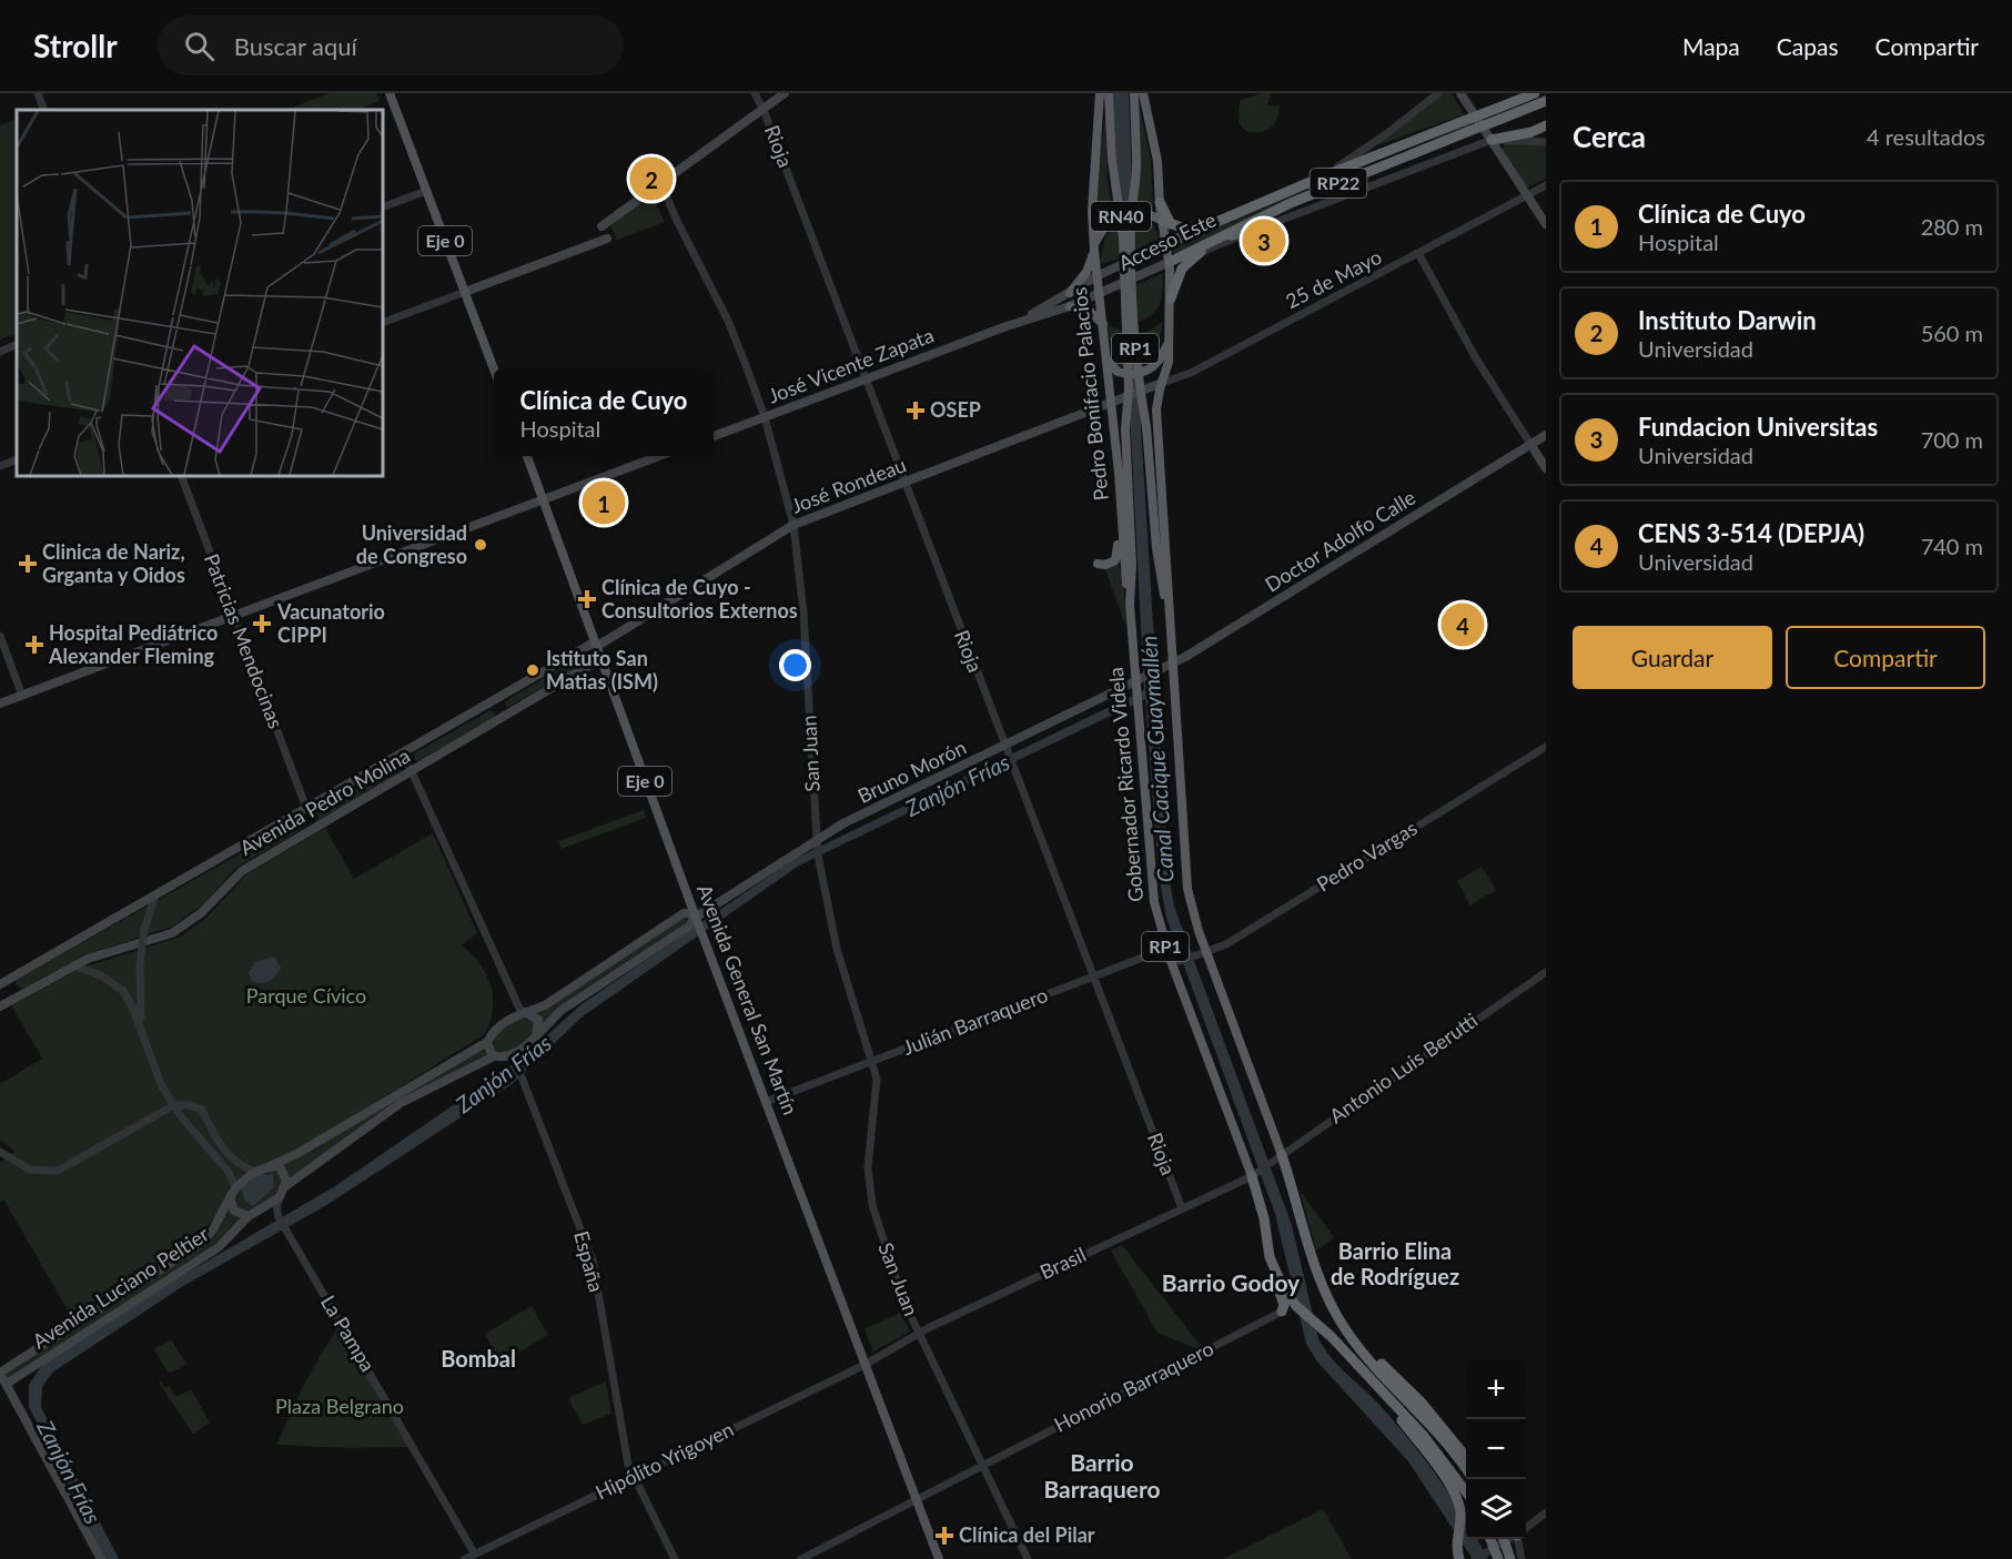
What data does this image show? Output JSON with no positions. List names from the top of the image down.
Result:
{
  "streets": {
    "highway": [
      "RP22",
      "RN40",
      "Acceso Este",
      "RP1",
      "Pedro Bonifacio Palacios",
      "Gobernador Ricardo Videla"
    ],
    "main road": [
      "Eje 0",
      "25 de Mayo",
      "José Vicente Zapata",
      "José Rondeau",
      "Doctor Adolfo Calle",
      "Bruno Morón",
      "Avenida Pedro Molina",
      "Avenida General San Martín",
      "Avenida Luciano Peltier"
    ],
    "street": [
      "Rioja",
      "Patricias Mendocinas",
      "San Juan",
      "Pedro Vargas",
      "Julián Barraquero",
      "Antonio Luis Berutti",
      "España",
      "Brasil",
      "La Pampa",
      "Honorio Barraquero",
      "Hipólito Yrigoyen"
    ]
  },
  "crossings": [
    ["Rioja", "José Vicente Zapata"],
    ["Rioja", "José Rondeau"],
    ["Rioja", "Bruno Morón"],
    ["Rioja", "Julián Barraquero"],
    ["Rioja", "Brasil"],
    ["Acceso Este", "José Vicente Zapata"],
    ["Acceso Este", "Pedro Bonifacio Palacios"],
    ["Acceso Este", "Gobernador Ricardo Videla"],
    ["25 de Mayo", "José Rondeau"],
    ["25 de Mayo", "Gobernador Ricardo Videla"],
    ["José Vicente Zapata", "Pedro Bonifacio Palacios"],
    ["José Vicente Zapata", "San Juan"],
    ["Pedro Bonifacio Palacios", "José Rondeau"],
    ["Pedro Bonifacio Palacios", "Gobernador Ricardo Videla"],
    ["José Rondeau", "San Juan"],
    ["José Rondeau", "Avenida Pedro Molina"],
    ["José Rondeau", "Avenida General San Martín"],
    ["Doctor Adolfo Calle", "Bruno Morón"],
    ["Doctor Adolfo Calle", "Gobernador Ricardo Videla"],
    ["Patricias Mendocinas", "Avenida Pedro Molina"],
    ["San Juan", "Bruno Morón"],
    ["San Juan", "Julián Barraquero"],
    ["San Juan", "Brasil"],
    ["San Juan", "Honorio Barraquero"],
    ["Bruno Morón", "Gobernador Ricardo Videla"],
    ["Bruno Morón", "Avenida General San Martín"],
    ["Gobernador Ricardo Videla", "Pedro Vargas"],
    ["Gobernador Ricardo Videla", "Julián Barraquero"],
    ["Gobernador Ricardo Videla", "Antonio Luis Berutti"],
    ["Gobernador Ricardo Videla", "Brasil"],
    ["Avenida Pedro Molina", "Avenida General San Martín"],
    ["Pedro Vargas", "Julián Barraquero"],
    ["Avenida General San Martín", "Julián Barraquero"],
    ["Avenida General San Martín", "Brasil"],
    ["Avenida General San Martín", "Honorio Barraquero"],
    ["Avenida General San Martín", "Hipólito Yrigoyen"],
    ["Antonio Luis Berutti", "Brasil"],
    ["España", "Hipólito Yrigoyen"],
    ["Brasil", "Hipólito Yrigoyen"],
    ["La Pampa", "Hipólito Yrigoyen"]
  ],
  "districts": [
    "Barrio Elina de Rodríguez",
    "Barrio Godoy",
    "Bombal",
    "Barrio Barraquero"
  ],
  "water": ["Canal Cacique Guaymallén", "Zanjón Frías"],
  "parks": ["Parque Cívico", "Plaza Belgrano"],
  "places": {
    "health": [
      "OSEP",
      "Clinica de Nariz, Grganta y Oidos",
      "Clínica de Cuyo - Consultorios Externos",
      "Vacunatorio CIPPI",
      "Hospital Pediátrico Alexander Fleming",
      "Clínica del Pilar"
    ],
    "other": ["Universidad de Congreso", "Istituto San Matias (ISM)"]
  },
  "page": {
    "header": "Strollr",
    "search": "Buscar aquí",
    "nav": ["Mapa", "Capas", "Compartir"],
    "heading": ["Cerca", "4 resultados"],
    "pins": [
      "2",
      "3",
      "1",
      "4"
    ],
    "list": [
      {
        "mark": "1",
        "name": "Clínica de Cuyo",
        "note": "Hospital",
        "value": "280 m"
      },
      {
        "mark": "2",
        "name": "Instituto Darwin",
        "note": "Universidad",
        "value": "560 m"
      },
      {
        "mark": "3",
        "name": "Fundacion Universitas",
        "note": "Universidad",
        "value": "700 m"
      },
      {
        "mark": "4",
        "name": "CENS 3-514 (DEPJA)",
        "note": "Universidad",
        "value": "740 m"
      }
    ],
    "popup": ["Clínica de Cuyo", "Hospital"],
    "buttons": ["Guardar", "Compartir"],
    "map_buttons": ["+", "−"]
  }
}
